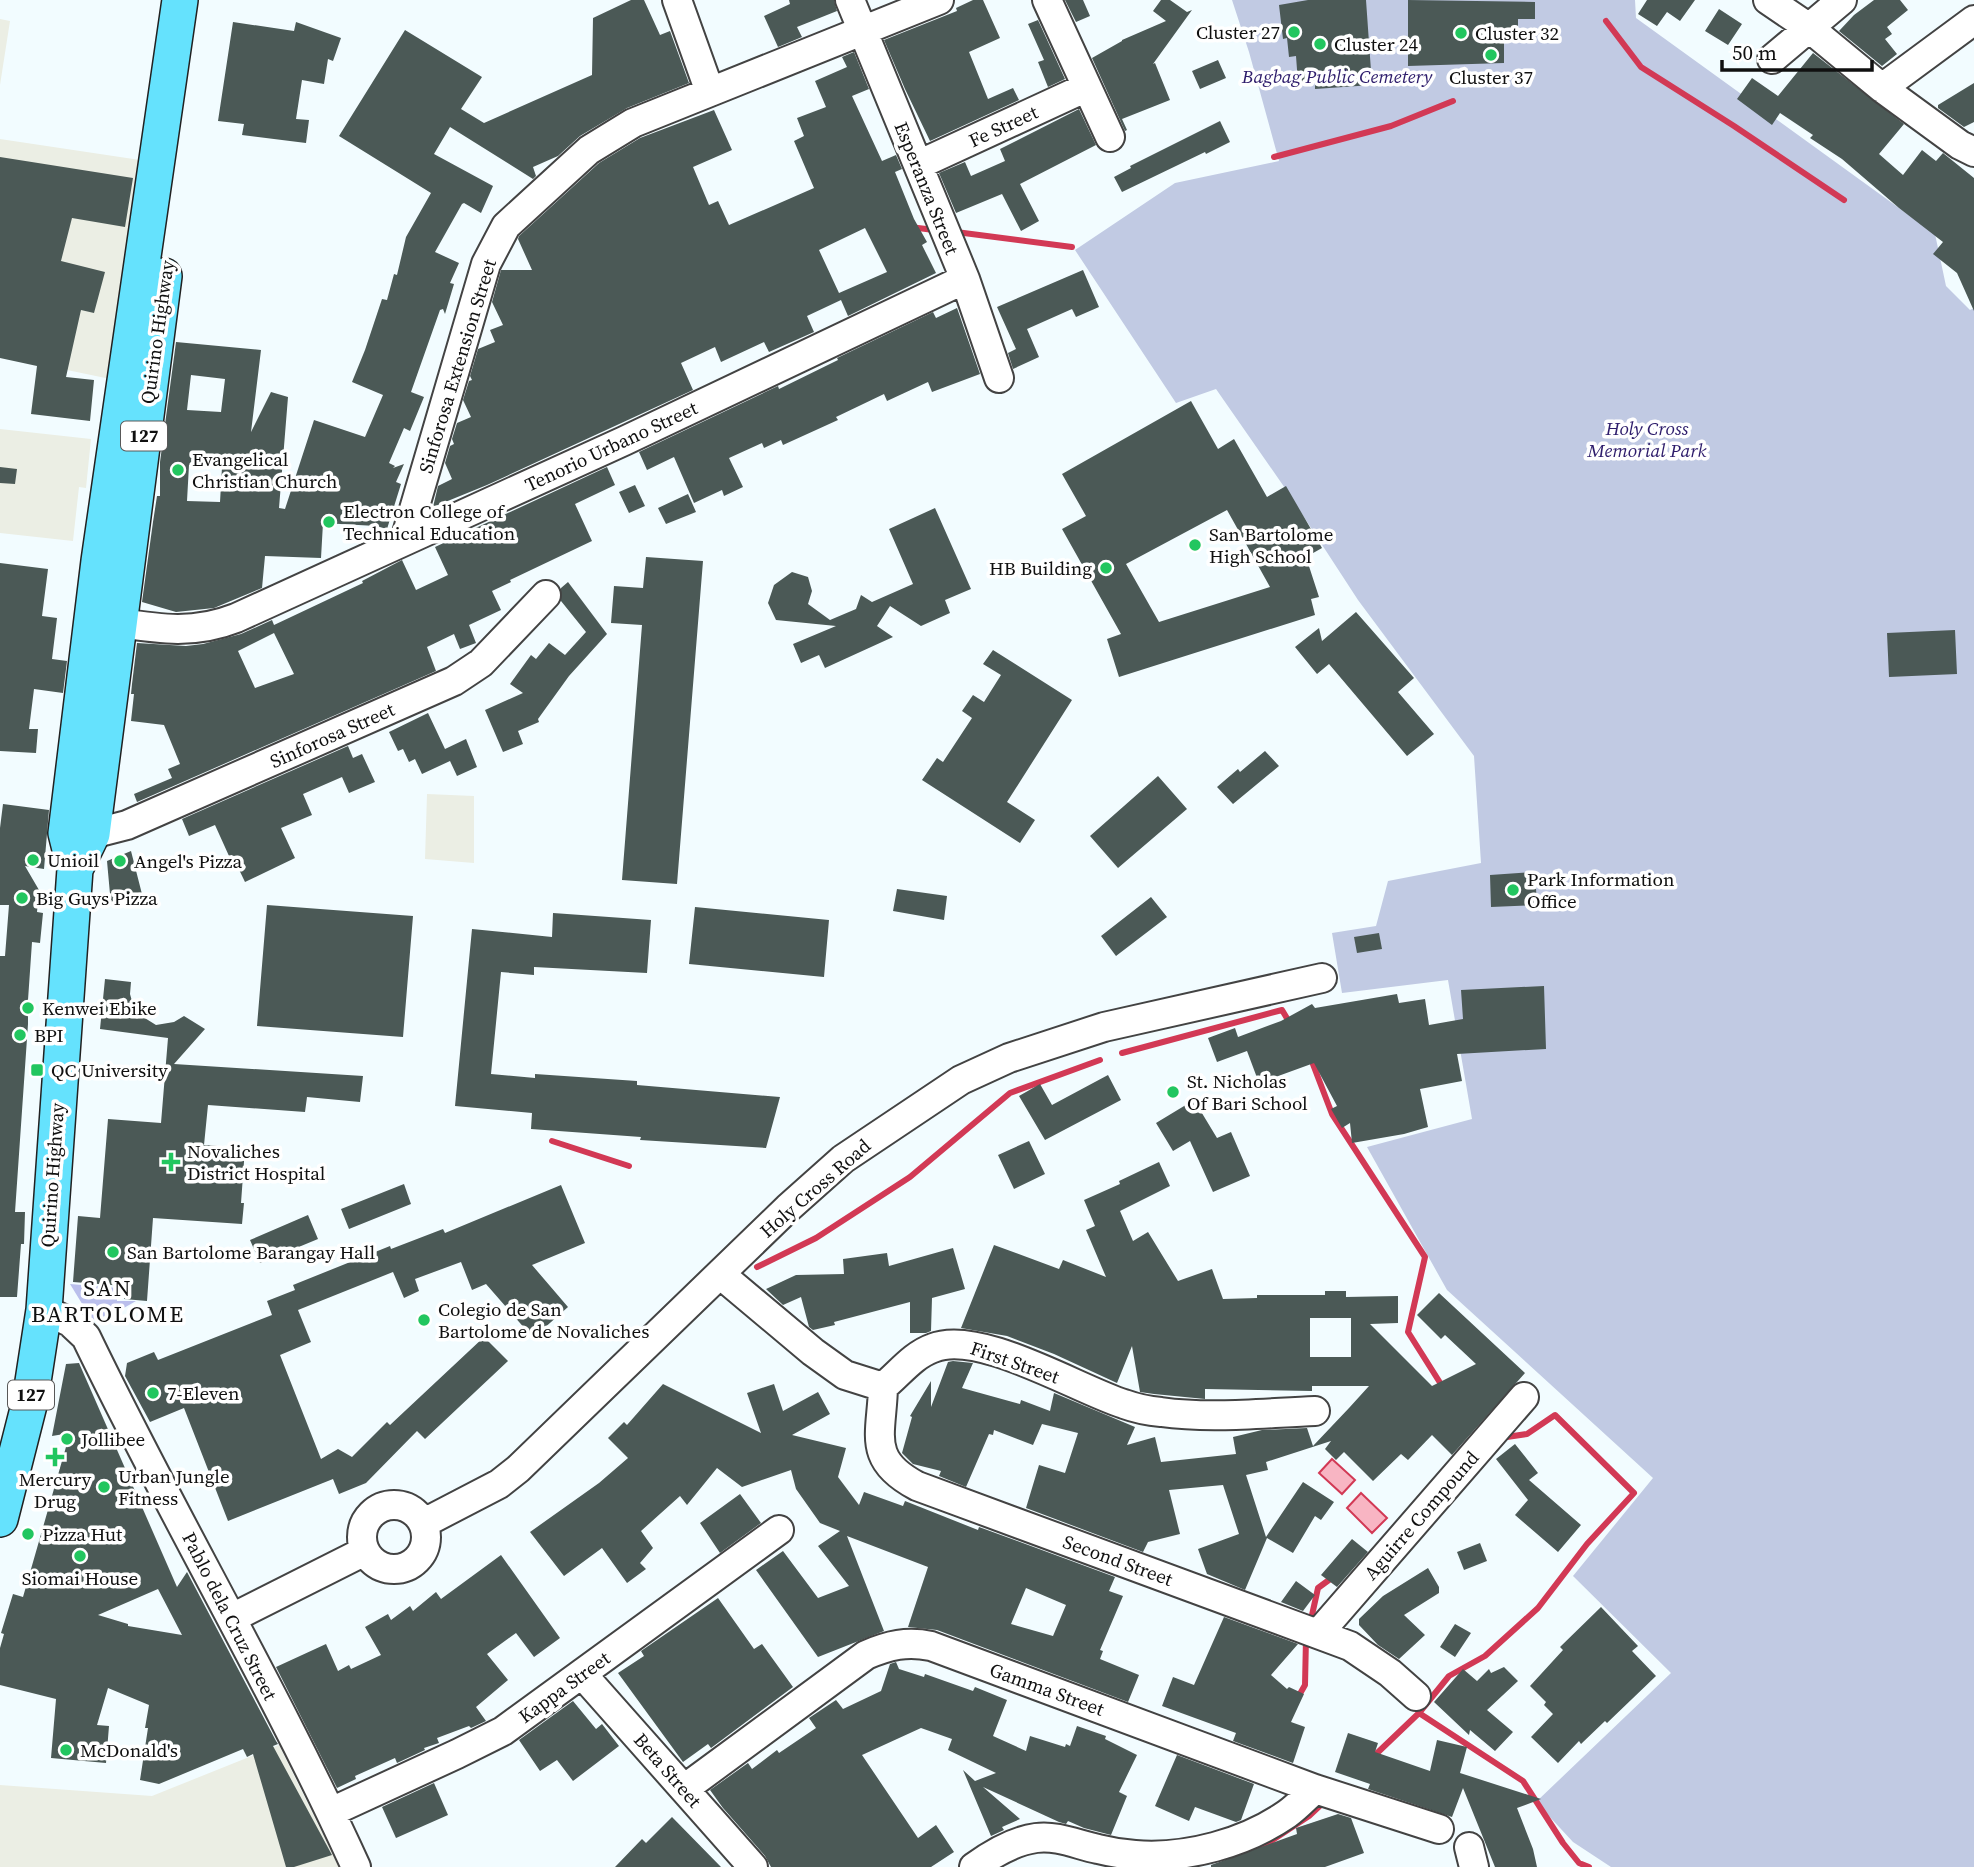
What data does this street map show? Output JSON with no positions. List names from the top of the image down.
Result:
{
  "streets": {
    "main road": ["Quirino Highway", "127"],
    "street": [
      "Fe Street",
      "Esperanza Street",
      "Sinforosa Extension Street",
      "Tenorio Urbano Street",
      "Sinforosa Street",
      "Holy Cross Road",
      "First Street",
      "Aguirre Compound",
      "Second Street",
      "Pablo dela Cruz Street",
      "Kappa Street",
      "Gamma Street",
      "Beta Street"
    ]
  },
  "crossings": [
    ["Fe Street", "Esperanza Street"],
    ["Esperanza Street", "Sinforosa Extension Street"],
    ["Esperanza Street", "Tenorio Urbano Street"],
    ["Quirino Highway", "Tenorio Urbano Street"],
    ["Quirino Highway", "Sinforosa Street"],
    ["Quirino Highway", "Pablo dela Cruz Street"],
    ["Sinforosa Extension Street", "Tenorio Urbano Street"],
    ["First Street", "Second Street"],
    ["Aguirre Compound", "Second Street"],
    ["Pablo dela Cruz Street", "Kappa Street"],
    ["Kappa Street", "Beta Street"],
    ["Gamma Street", "Beta Street"]
  ],
  "districts": ["SAN BARTOLOME"],
  "parks": ["Bagbag Public Cemetery", "Holy Cross Memorial Park"],
  "places": {
    "other": [
      "Cluster 27",
      "Cluster 32",
      "Cluster 24",
      "Cluster 37",
      "Evangelical Christian Church",
      "Electron College of Technical Education",
      "San Bartolome High School",
      "HB Building",
      "Unioil",
      "Angel's Pizza",
      "Park Information Office",
      "Big Guys Pizza",
      "Kenwei Ebike",
      "BPI",
      "St. Nicholas Of Bari School",
      "San Bartolome Barangay Hall",
      "Colegio de San Bartolome de Novaliches",
      "7-Eleven",
      "Jollibee",
      "Urban Jungle Fitness",
      "Pizza Hut",
      "Siomai House",
      "McDonald's"
    ],
    "transit": ["QC University"],
    "health": ["Novaliches District Hospital", "Mercury Drug"]
  },
  "scale_bar": "50 m"
}
